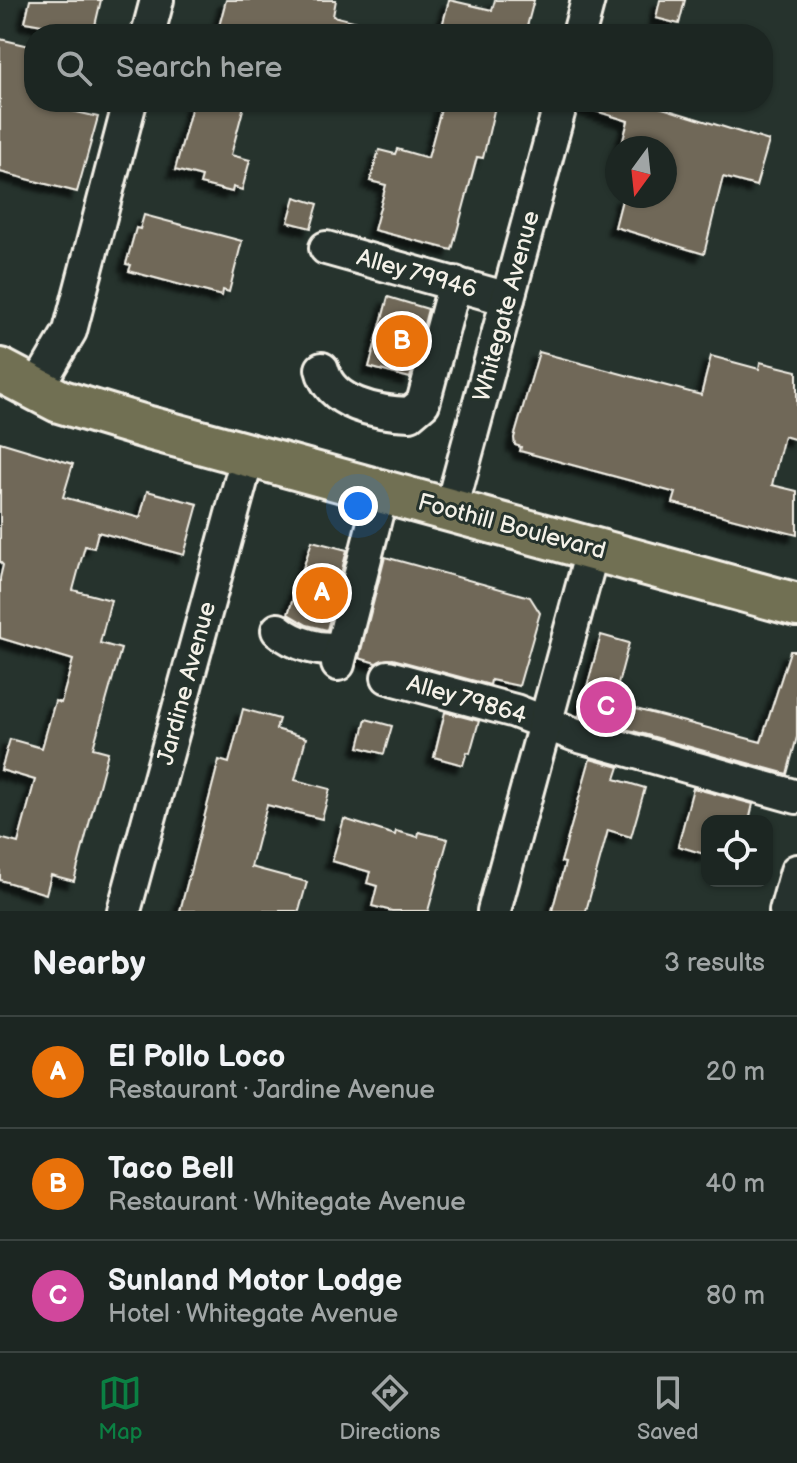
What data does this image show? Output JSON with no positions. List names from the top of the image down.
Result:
{
  "streets": {
    "main road": ["Foothill Boulevard"],
    "street": [
      "Alley 79946",
      "Whitegate Avenue",
      "Jardine Avenue",
      "Alley 79864"
    ]
  },
  "crossings": [
    ["Alley 79946", "Whitegate Avenue"],
    ["Whitegate Avenue", "Foothill Boulevard"],
    ["Foothill Boulevard", "Jardine Avenue"]
  ],
  "north": "bottom",
  "page": {
    "search": "Search here",
    "pins": ["B", "A", "C"],
    "heading": ["Nearby", "3 results"],
    "list": [
      {
        "mark": "A",
        "name": "El Pollo Loco",
        "note": "Restaurant · Jardine Avenue",
        "value": "20 m"
      },
      {
        "mark": "B",
        "name": "Taco Bell",
        "note": "Restaurant · Whitegate Avenue",
        "value": "40 m"
      },
      {
        "mark": "C",
        "name": "Sunland Motor Lodge",
        "note": "Hotel · Whitegate Avenue",
        "value": "80 m"
      }
    ],
    "nav": ["Map", "Directions", "Saved"]
  }
}
